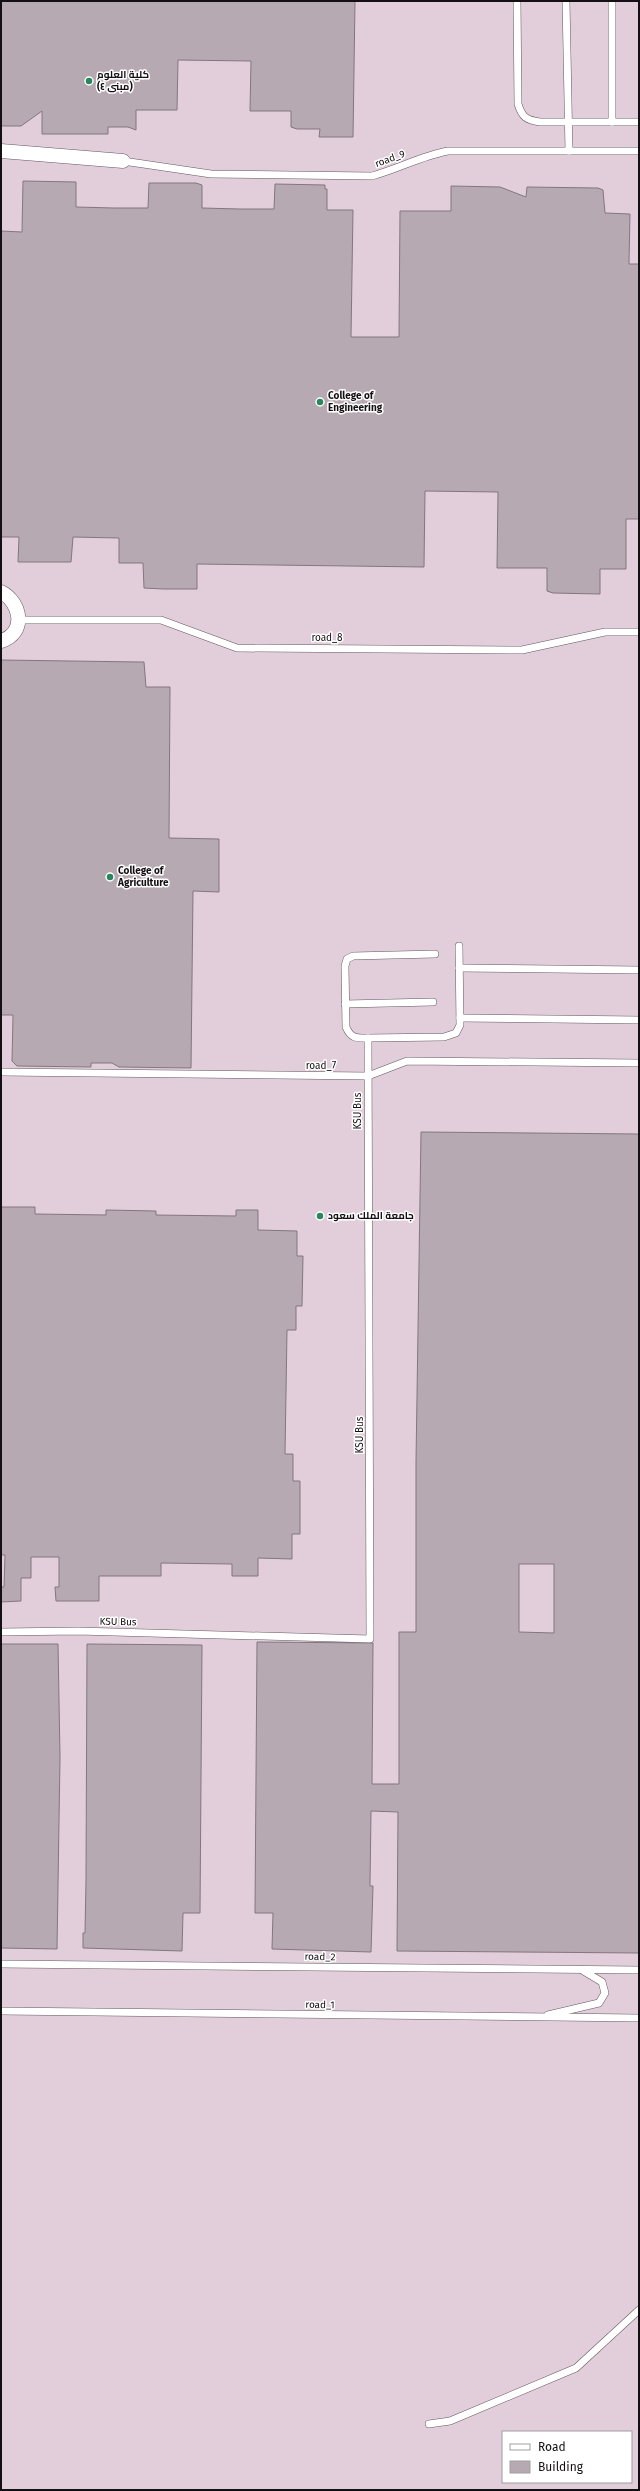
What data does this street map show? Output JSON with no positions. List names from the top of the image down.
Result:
{
  "streets": {
    "lane": [
      "road_9",
      "road_8",
      "road_7",
      "KSU Bus",
      "road_2",
      "road_1"
    ]
  },
  "crossings": [
    ["road_7", "KSU Bus"]
  ],
  "places": [
    "كلية العلوم (مبنى ٤)",
    "College of Engineering",
    "College of Agriculture",
    "جامعة الملك سعود"
  ],
  "legend": ["Road", "Building"]
}
